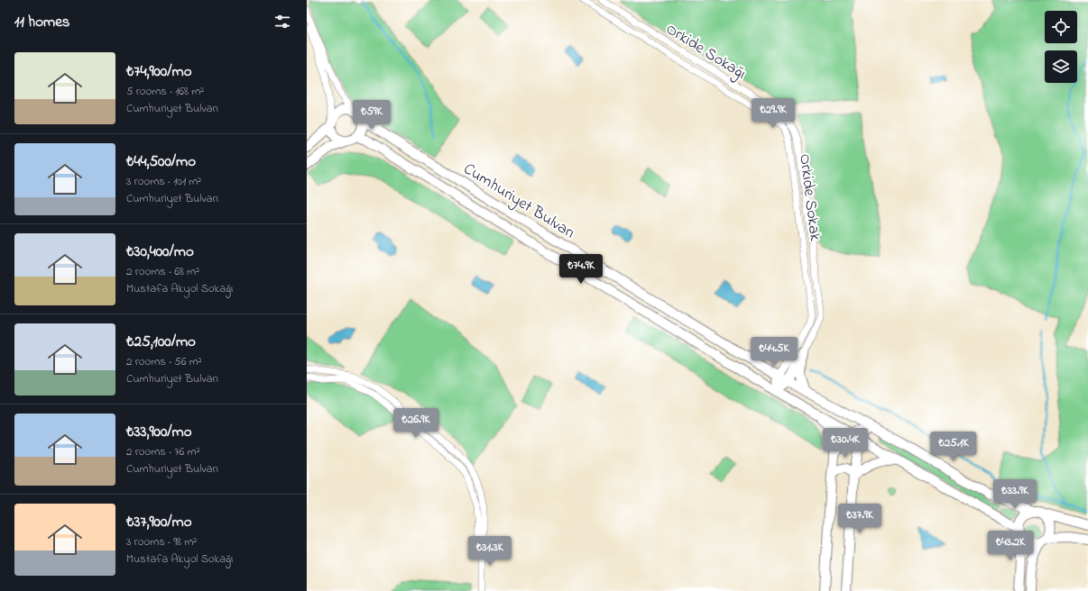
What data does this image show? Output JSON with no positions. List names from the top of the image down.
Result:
{
  "streets": {
    "street": ["Orkide Sokağı", "Orkide Sokak", "Cumhuriyet Bulvarı"]
  },
  "crossings": [
    ["Orkide Sokağı", "Orkide Sokak"]
  ],
  "page": {
    "heading": "11 homes",
    "list": [
      {
        "name": "₺74,900/mo",
        "note": "5 rooms · 168 m² · Cumhuriyet Bulvarı"
      },
      {
        "name": "₺44,500/mo",
        "note": "3 rooms · 101 m² · Cumhuriyet Bulvarı"
      },
      {
        "name": "₺30,400/mo",
        "note": "2 rooms · 68 m² · Mustafa Akyol Sokağı"
      },
      {
        "name": "₺25,100/mo",
        "note": "2 rooms · 56 m² · Cumhuriyet Bulvarı"
      },
      {
        "name": "₺33,900/mo",
        "note": "2 rooms · 76 m² · Cumhuriyet Bulvarı"
      },
      {
        "name": "₺37,900/mo",
        "note": "3 rooms · 98 m² · Mustafa Akyol Sokağı"
      }
    ],
    "price": [
      "₺29.9K",
      "₺59K",
      "₺74.9K",
      "₺44.5K",
      "₺26.9K",
      "₺30.4K",
      "₺25.1K",
      "₺33.9K",
      "₺37.9K",
      "₺43.2K",
      "₺31.3K"
    ]
  }
}
